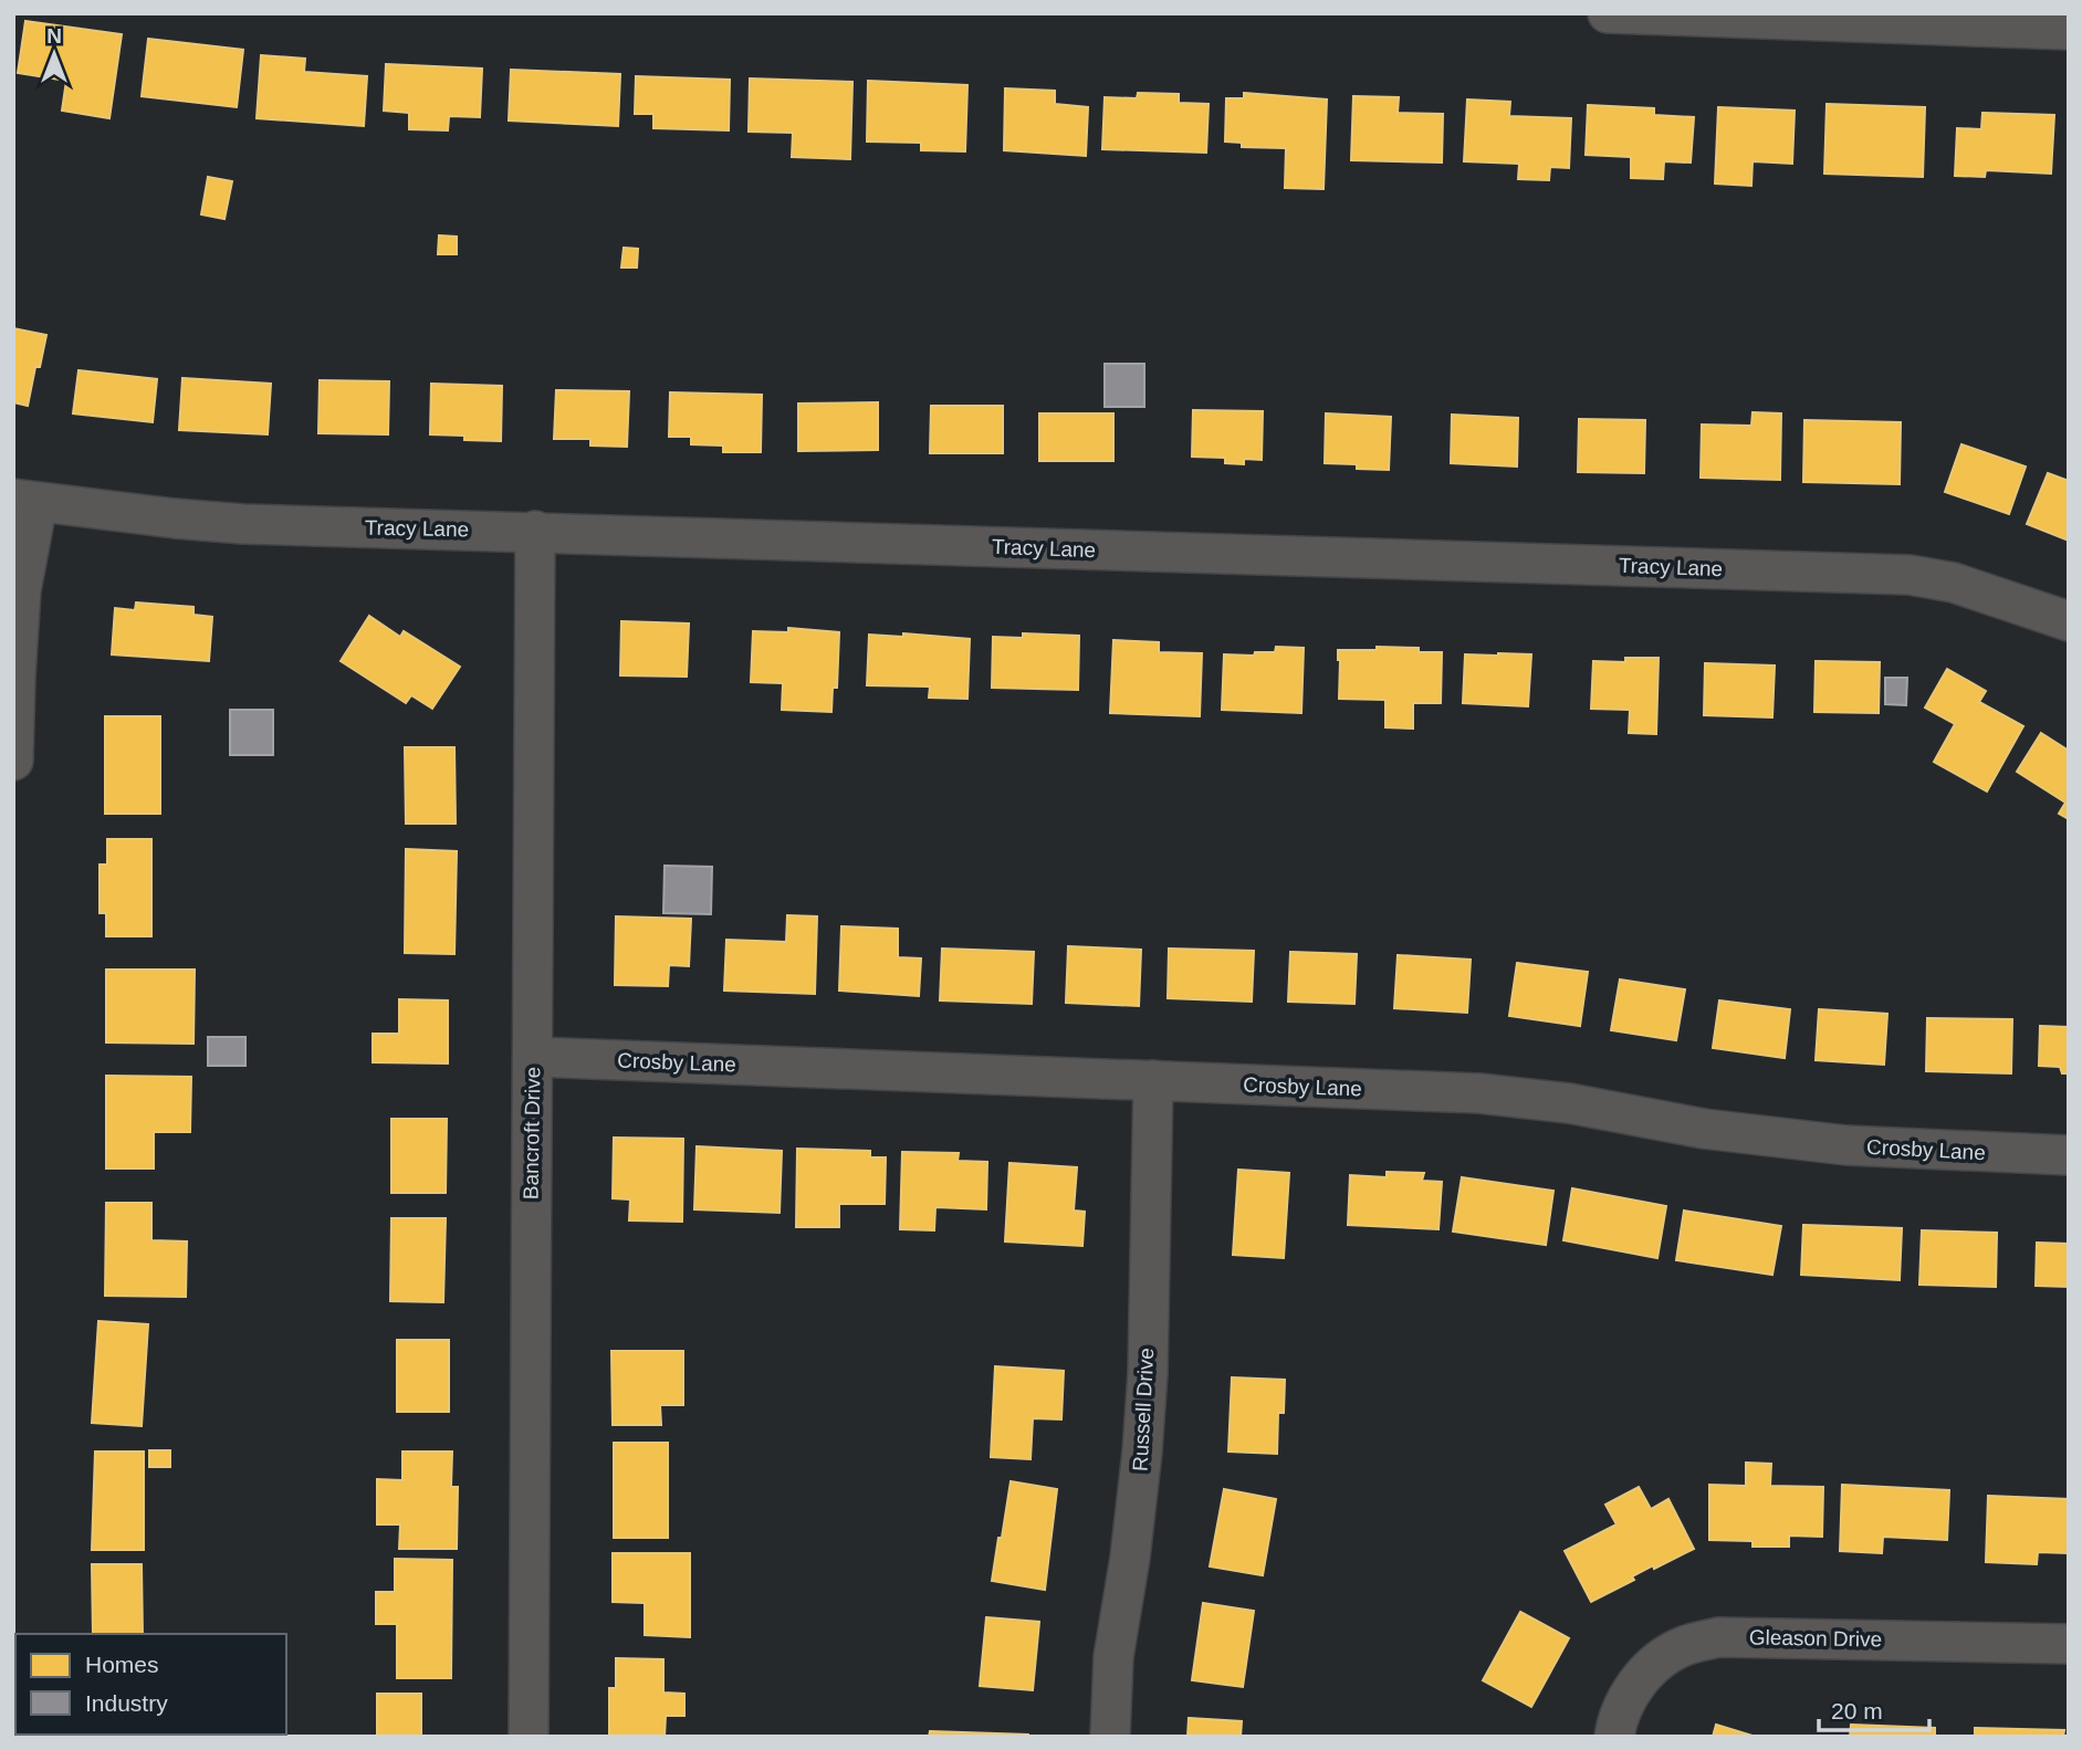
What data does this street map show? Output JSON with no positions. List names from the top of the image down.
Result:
{
  "streets": {
    "street": [
      "Tracy Lane",
      "Crosby Lane",
      "Bancroft Drive",
      "Russell Drive",
      "Gleason Drive"
    ]
  },
  "crossings": [
    ["Tracy Lane", "Bancroft Drive"],
    ["Crosby Lane", "Bancroft Drive"],
    ["Crosby Lane", "Russell Drive"]
  ],
  "legend": ["Homes", "Industry"],
  "scale_bar": "20 m",
  "north": "top"
}
